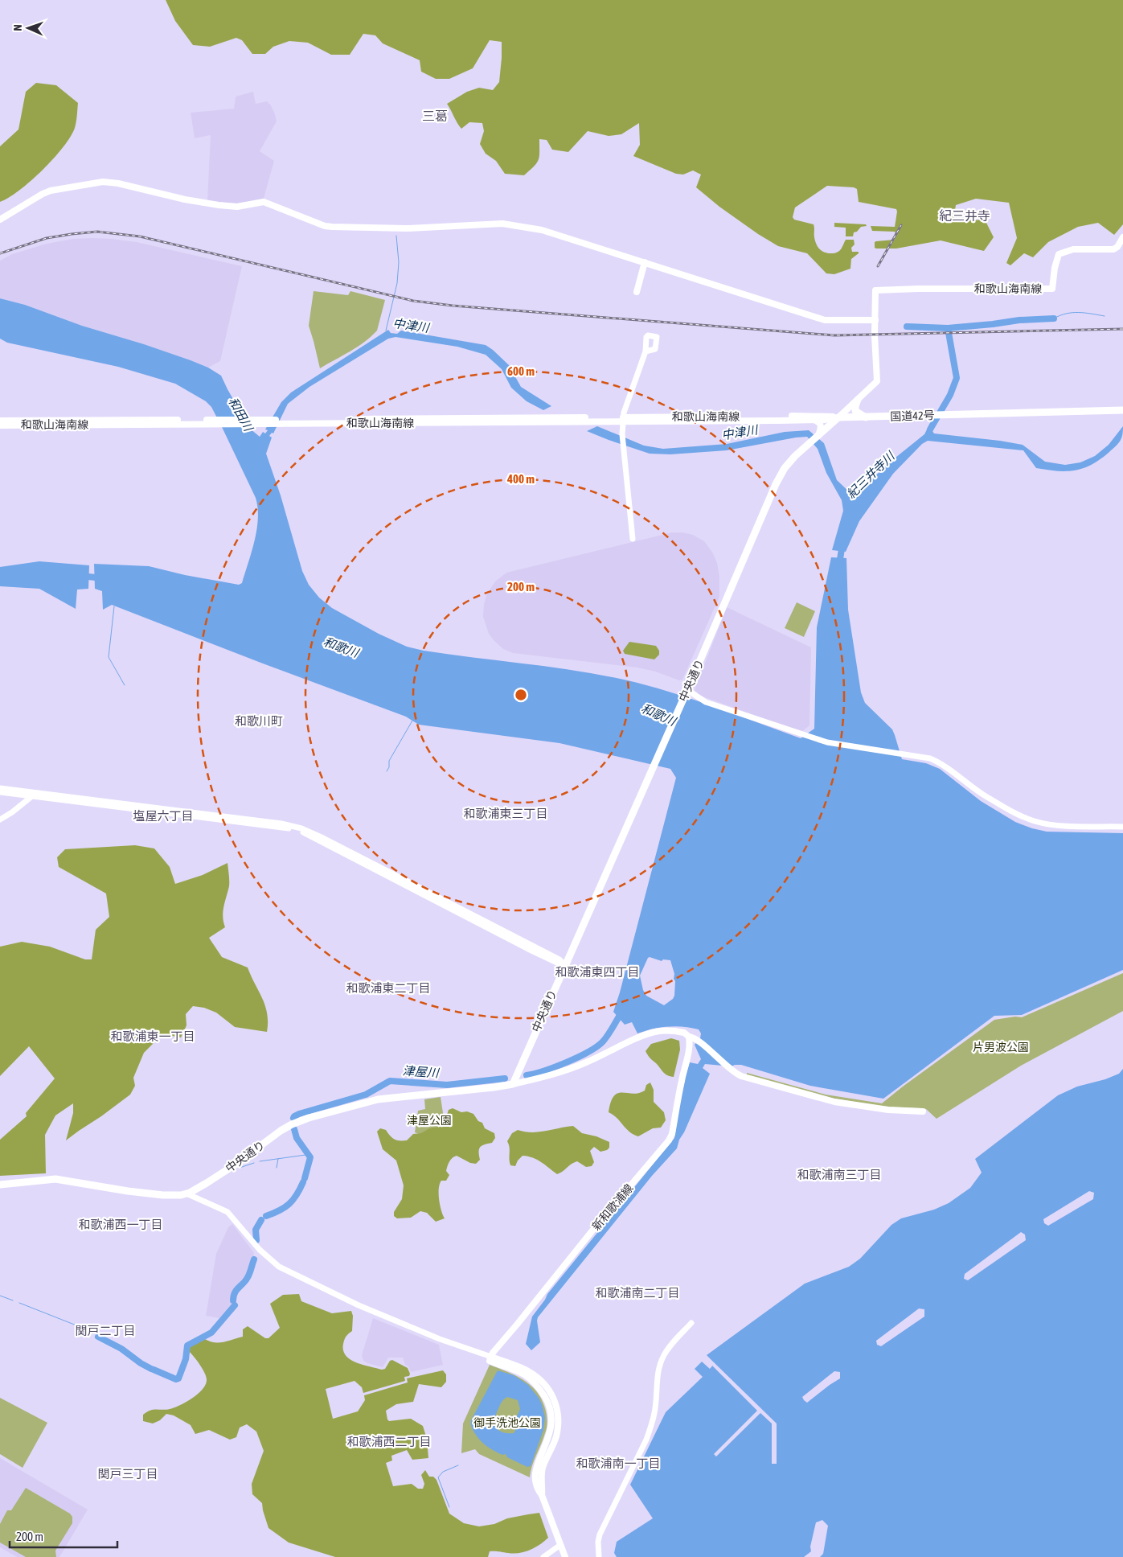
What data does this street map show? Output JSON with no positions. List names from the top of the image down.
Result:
{
  "streets": {
    "highway": ["国道42号", "中央通り"],
    "main road": ["和歌山海南線", "新和歌浦線"]
  },
  "crossings": [
    ["和歌山海南線", "国道42号"],
    ["和歌山海南線", "中央通り"],
    ["国道42号", "中央通り"]
  ],
  "districts": [
    "三葛",
    "紀三井寺",
    "和歌川町",
    "和歌浦東三丁目",
    "塩屋六丁目",
    "和歌浦東四丁目",
    "和歌浦東二丁目",
    "和歌浦東一丁目",
    "和歌浦南三丁目",
    "和歌浦西一丁目",
    "和歌浦南二丁目",
    "関戸二丁目",
    "和歌浦西二丁目",
    "和歌浦南一丁目",
    "関戸三丁目"
  ],
  "water": [
    "中津川",
    "和田川",
    "紀三井寺川",
    "和歌川",
    "津屋川"
  ],
  "parks": ["片男波公園", "津屋公園", "御手洗池公園"],
  "scale_bar": "200 m",
  "north": "left",
  "rings": ["600 m", "400 m", "200 m"]
}
